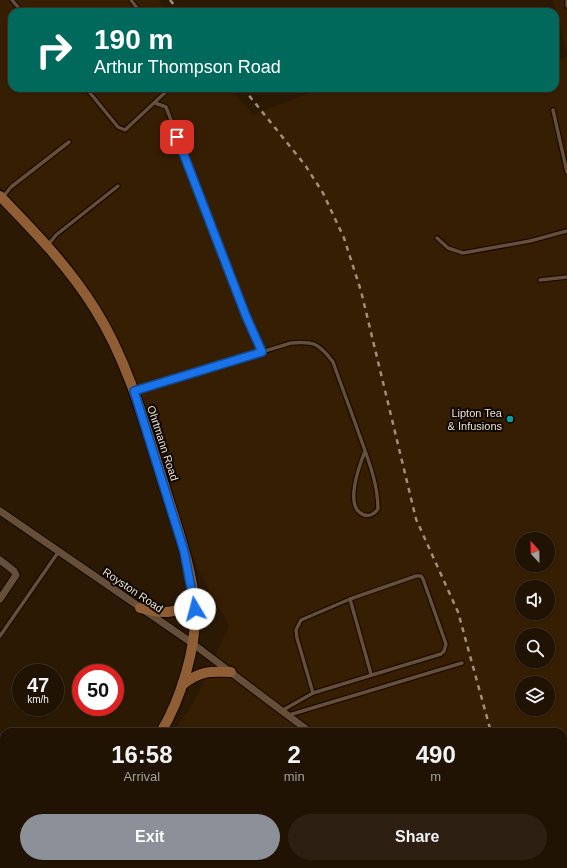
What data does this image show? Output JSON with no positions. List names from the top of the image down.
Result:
{
  "streets": {
    "main road": ["Ohrtmann Road"],
    "street": ["Royston Road"]
  },
  "crossings": [
    ["Ohrtmann Road", "Royston Road"]
  ],
  "places": ["Lipton Tea & Infusions"],
  "north": "top",
  "page": {
    "turn": ["190 m", "Arthur Thompson Road"],
    "speed": "47 km/h",
    "limit": "50",
    "eta": [
      "16:58",
      "Arrival",
      "2",
      "min",
      "490",
      "m"
    ],
    "buttons": ["Exit", "Share"]
  }
}
